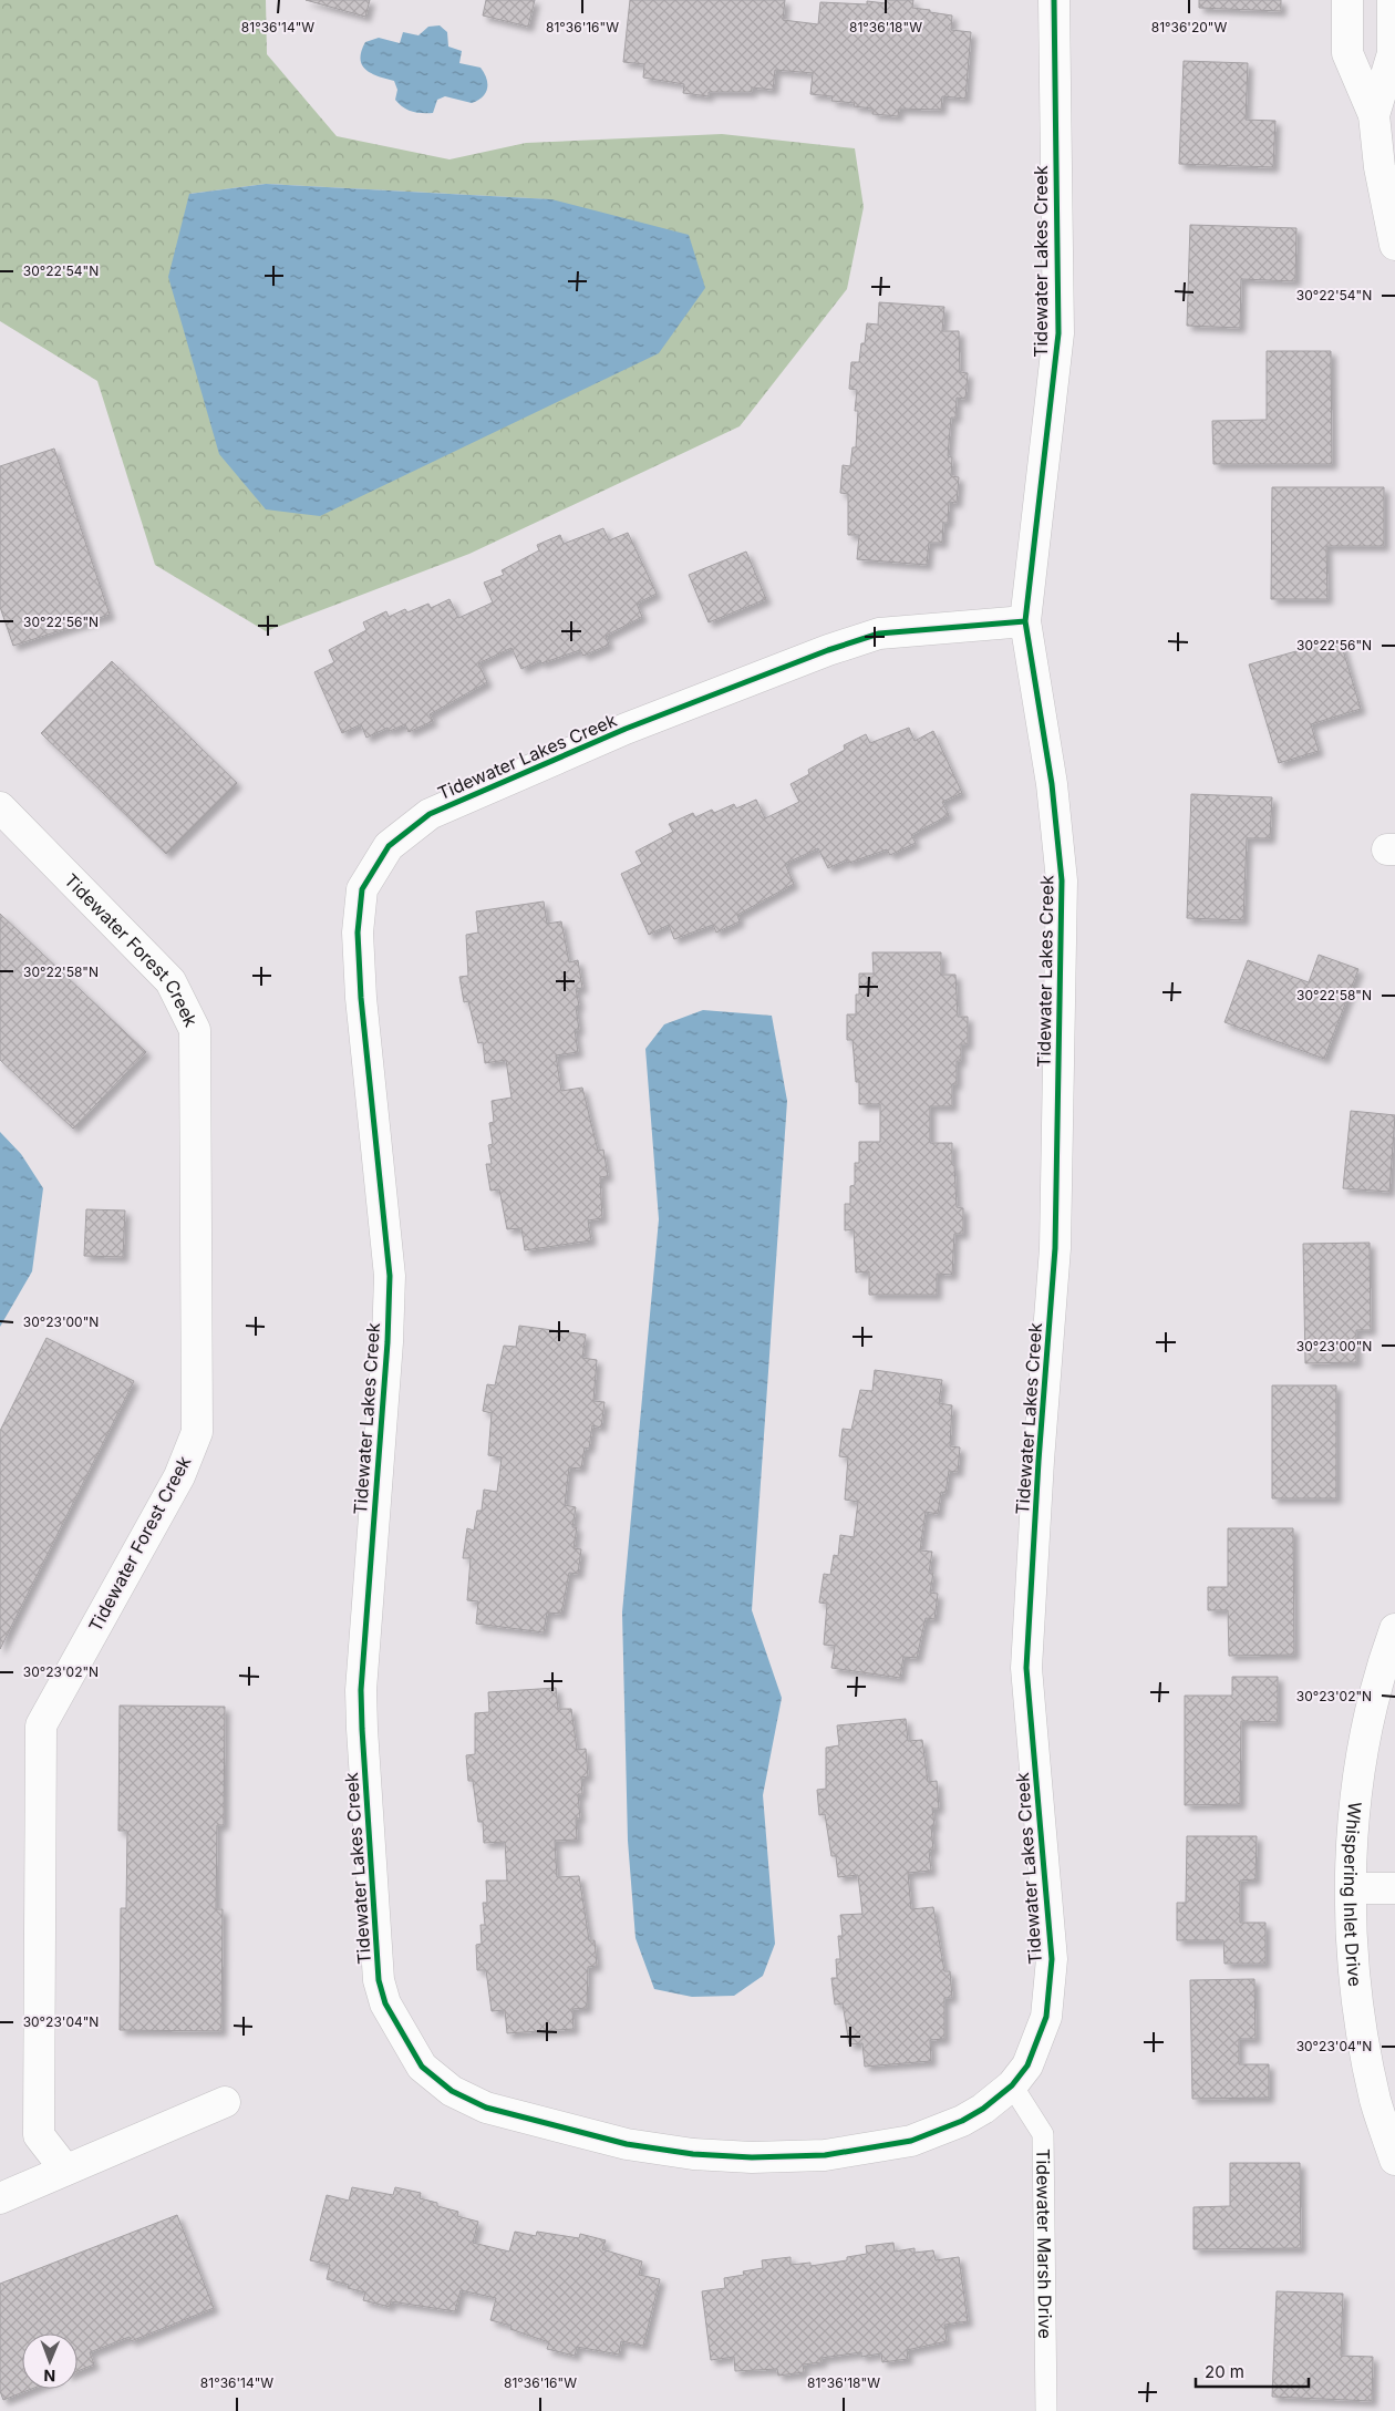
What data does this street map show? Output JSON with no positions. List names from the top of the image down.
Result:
{
  "streets": {
    "street": ["Tidewater Lakes Creek", "Tidewater Forest Creek", "Whispering Inlet Drive"],
    "lane": ["Tidewater Marsh Drive"]
  },
  "crossings": [
    ["Tidewater Lakes Creek", "Tidewater Marsh Drive"]
  ],
  "scale_bar": "20 m",
  "north": "bottom",
  "coordinates": [
    "81°36'14\"W",
    "81°36'16\"W",
    "81°36'18\"W",
    "81°36'20\"W",
    "30°22'54\"N",
    "30°22'56\"N",
    "30°22'58\"N",
    "30°23'00\"N",
    "30°23'02\"N",
    "30°23'04\"N"
  ]
}
